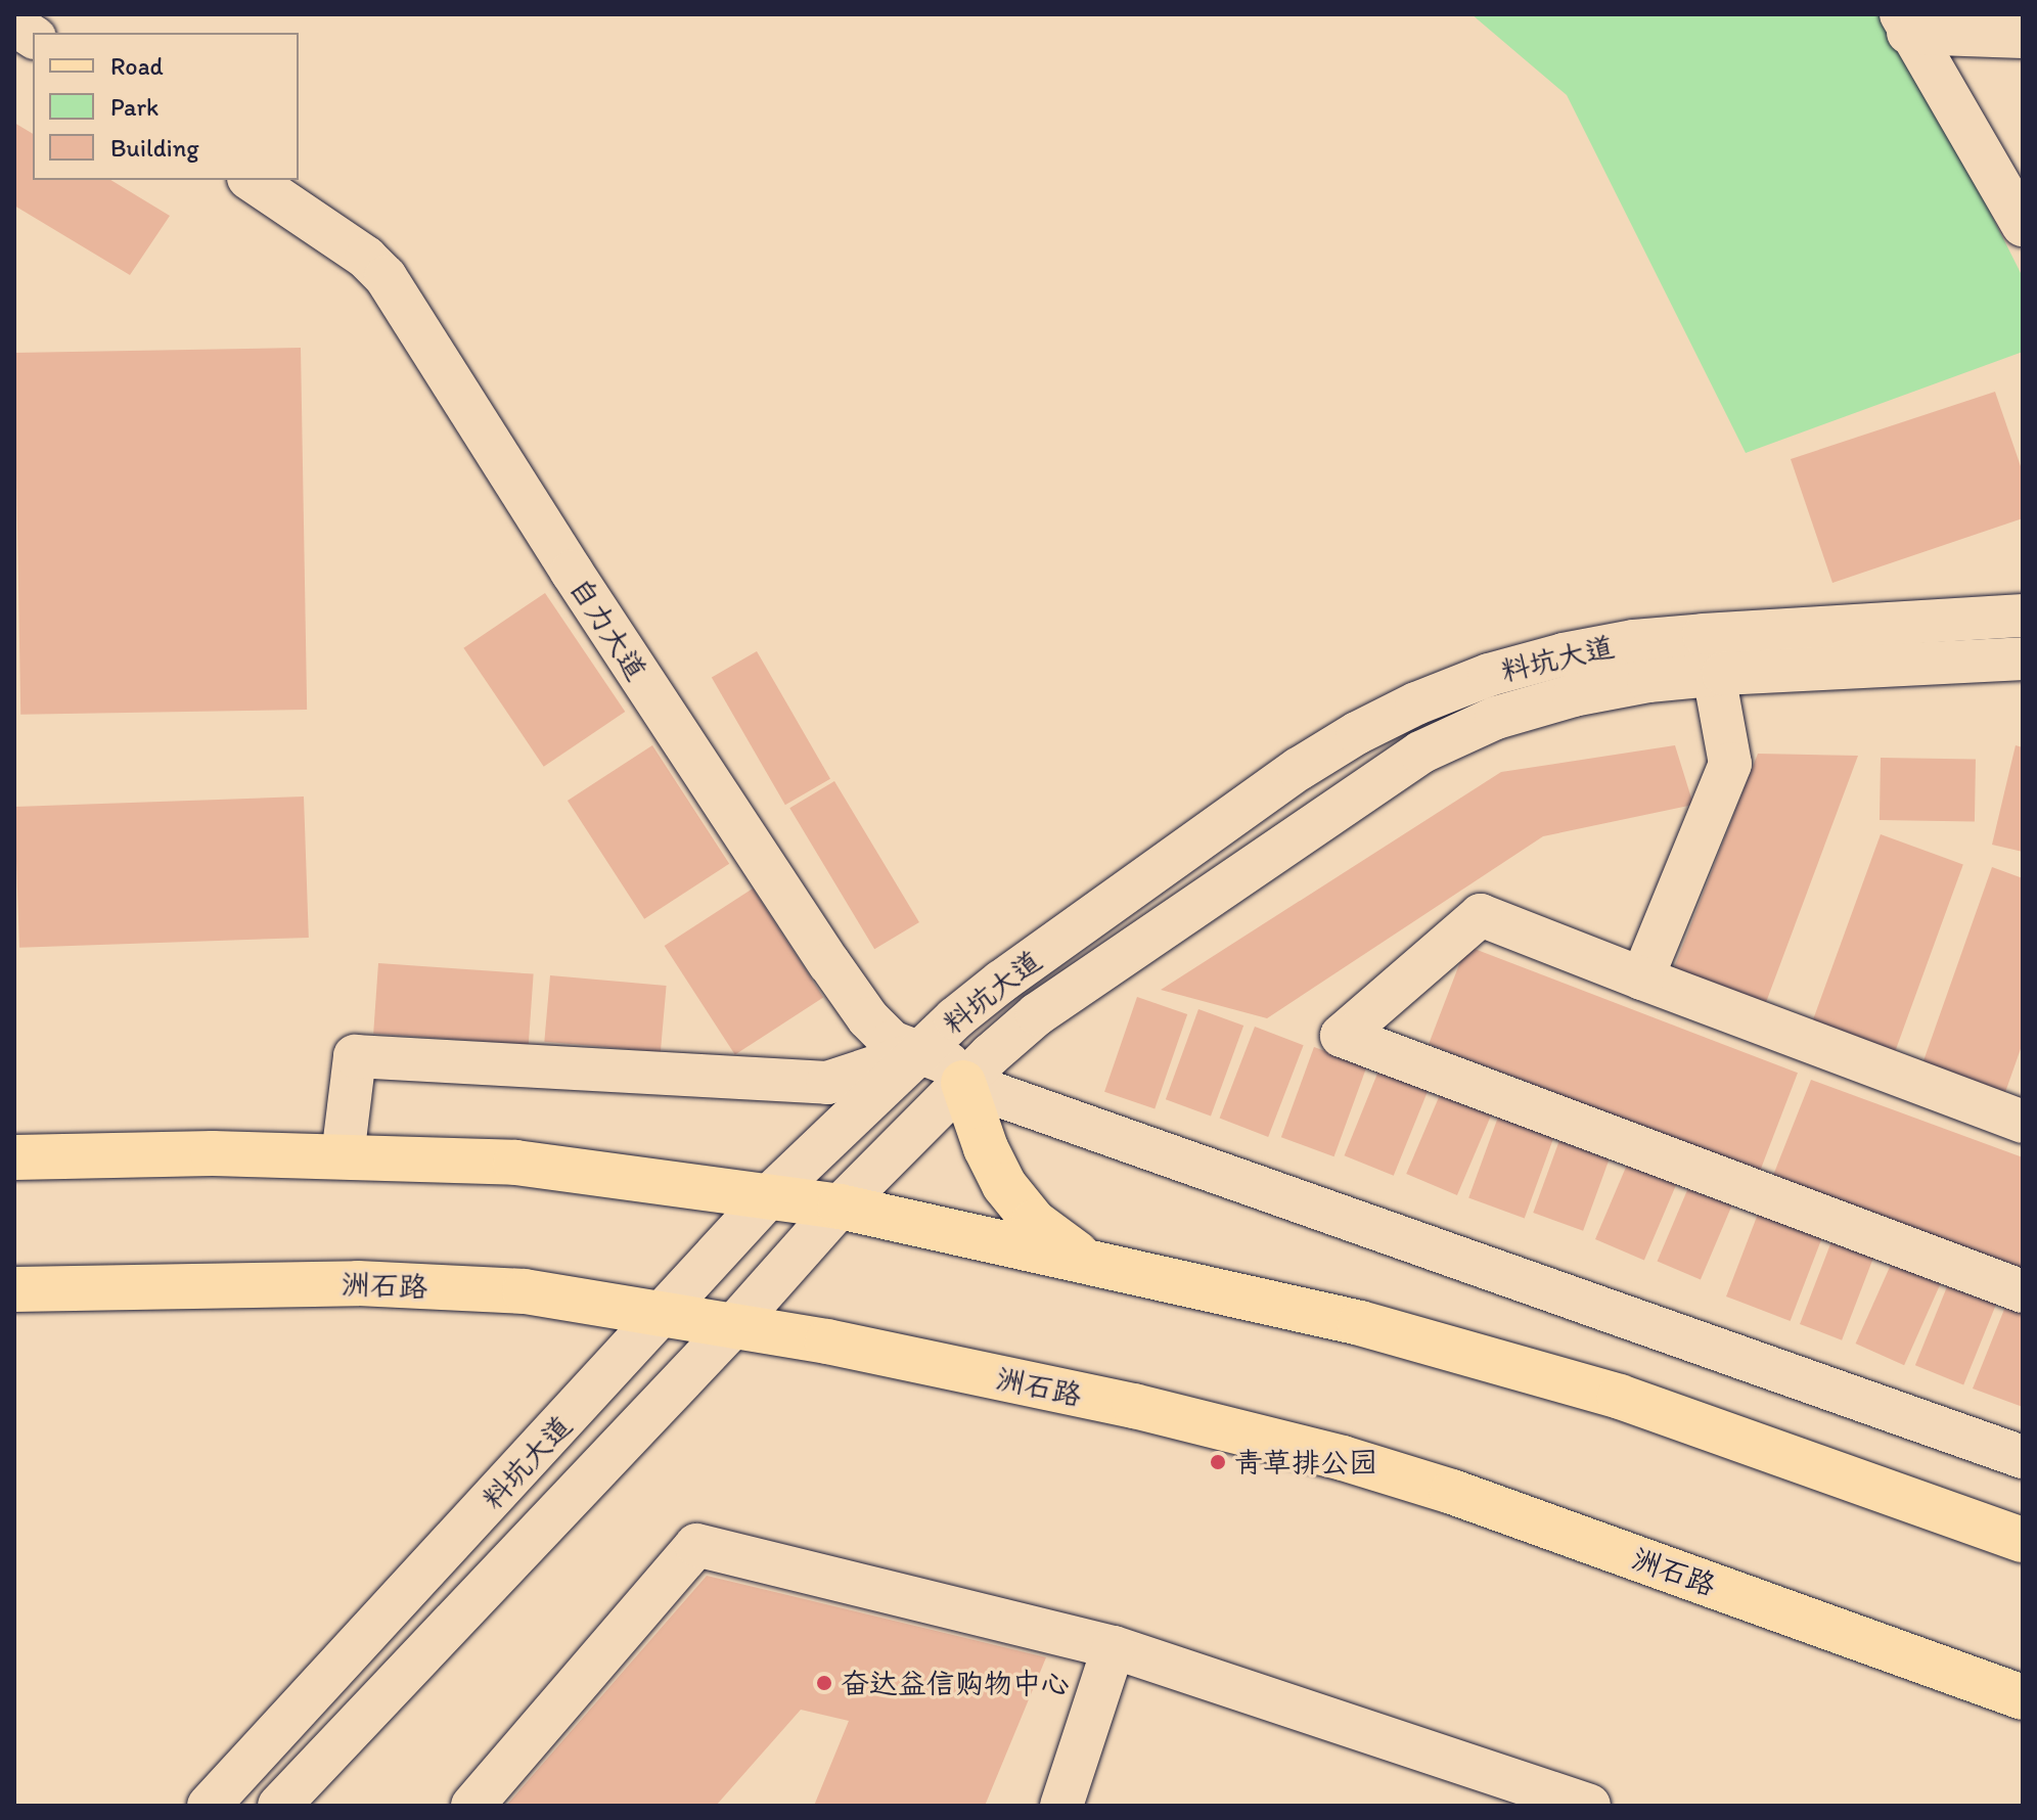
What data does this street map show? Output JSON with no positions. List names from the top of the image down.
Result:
{
  "streets": {
    "main road": ["洲石路"],
    "street": ["自力大道", "料坑大道"]
  },
  "crossings": [
    ["自力大道", "料坑大道"],
    ["料坑大道", "洲石路"]
  ],
  "places": ["青草排公园", "奋达益信购物中心"],
  "legend": ["Road", "Park", "Building"]
}
